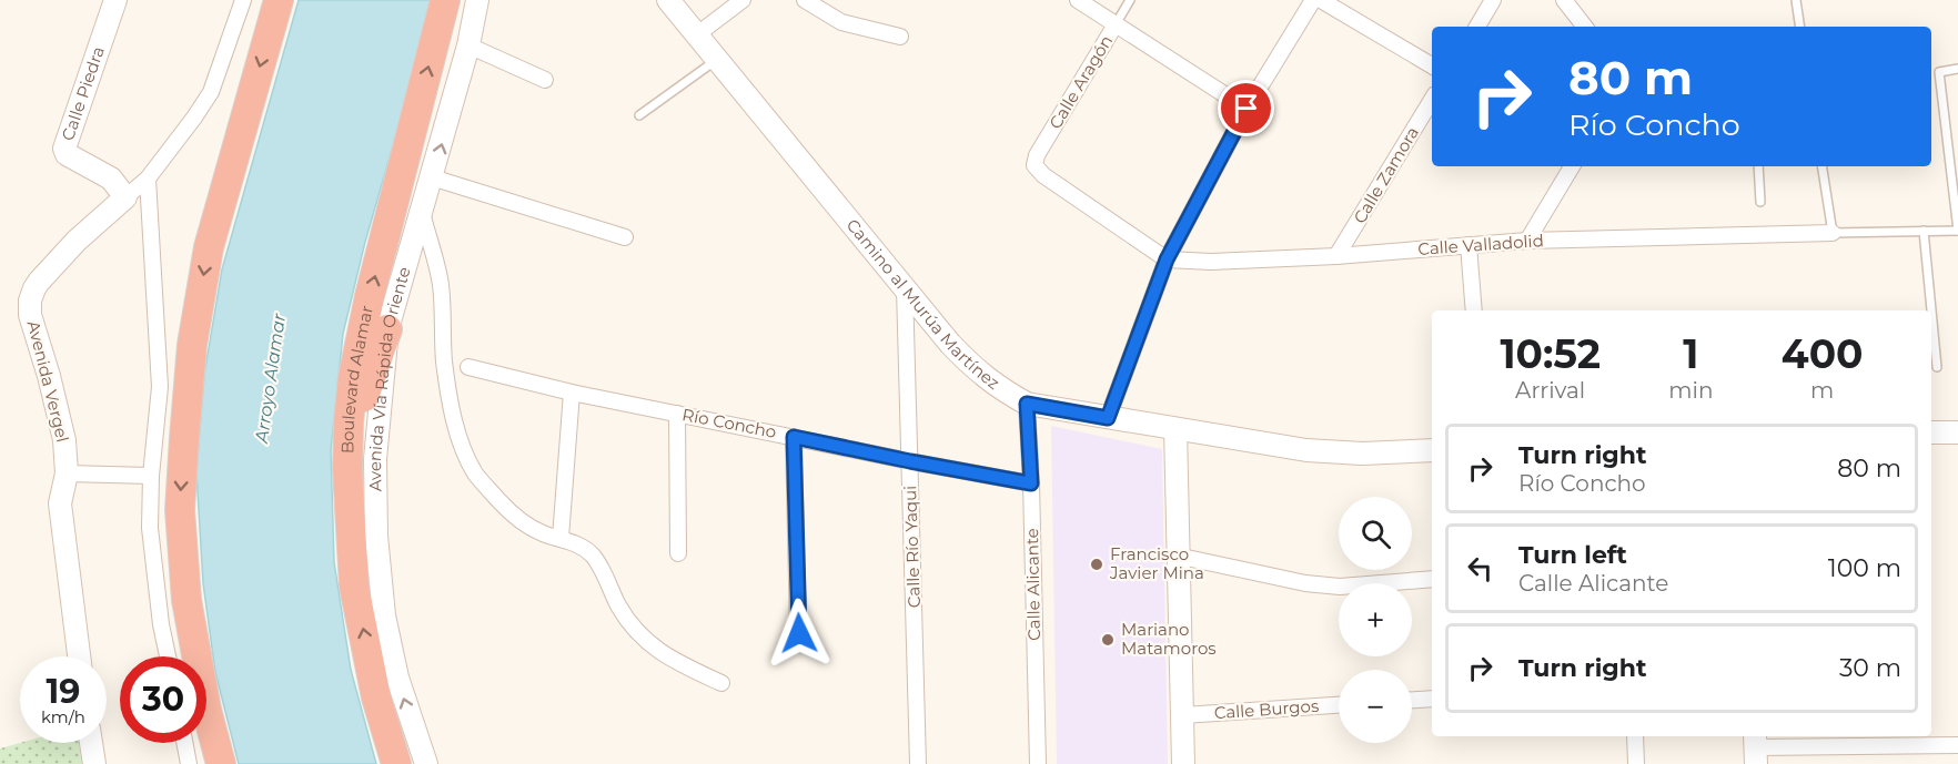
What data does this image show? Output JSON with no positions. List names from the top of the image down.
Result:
{
  "streets": {
    "highway": ["Boulevard Alamar"],
    "street": [
      "Calle Aragón",
      "Calle Piedra",
      "Calle Zamora",
      "Calle Valladolid",
      "Camino al Murúa Martínez",
      "Avenida Vía Rápida Oriente",
      "Avenida Vergel",
      "Río Concho",
      "Calle Río Yaqui",
      "Calle Alicante",
      "Calle Burgos"
    ]
  },
  "crossings": [
    ["Calle Aragón", "Calle Valladolid"],
    ["Calle Piedra", "Avenida Vergel"],
    ["Calle Zamora", "Calle Valladolid"],
    ["Camino al Murúa Martínez", "Calle Río Yaqui"],
    ["Camino al Murúa Martínez", "Calle Alicante"],
    ["Río Concho", "Calle Río Yaqui"],
    ["Río Concho", "Calle Alicante"]
  ],
  "one_way": ["Avenida Vía Rápida Oriente"],
  "water": ["Arroyo Alamar"],
  "places": ["Francisco Javier Mina", "Mariano Matamoros"],
  "page": {
    "turn": ["80 m", "Río Concho"],
    "eta": [
      "10:52",
      "Arrival",
      "1",
      "min",
      "400",
      "m"
    ],
    "list": [
      {
        "name": "Turn right",
        "note": "Río Concho",
        "value": "80 m"
      },
      {
        "name": "Turn left",
        "note": "Calle Alicante",
        "value": "100 m"
      },
      {
        "name": "Turn right",
        "value": "30 m"
      }
    ],
    "map_buttons": ["+", "−"],
    "speed": "19 km/h",
    "limit": "30"
  }
}
